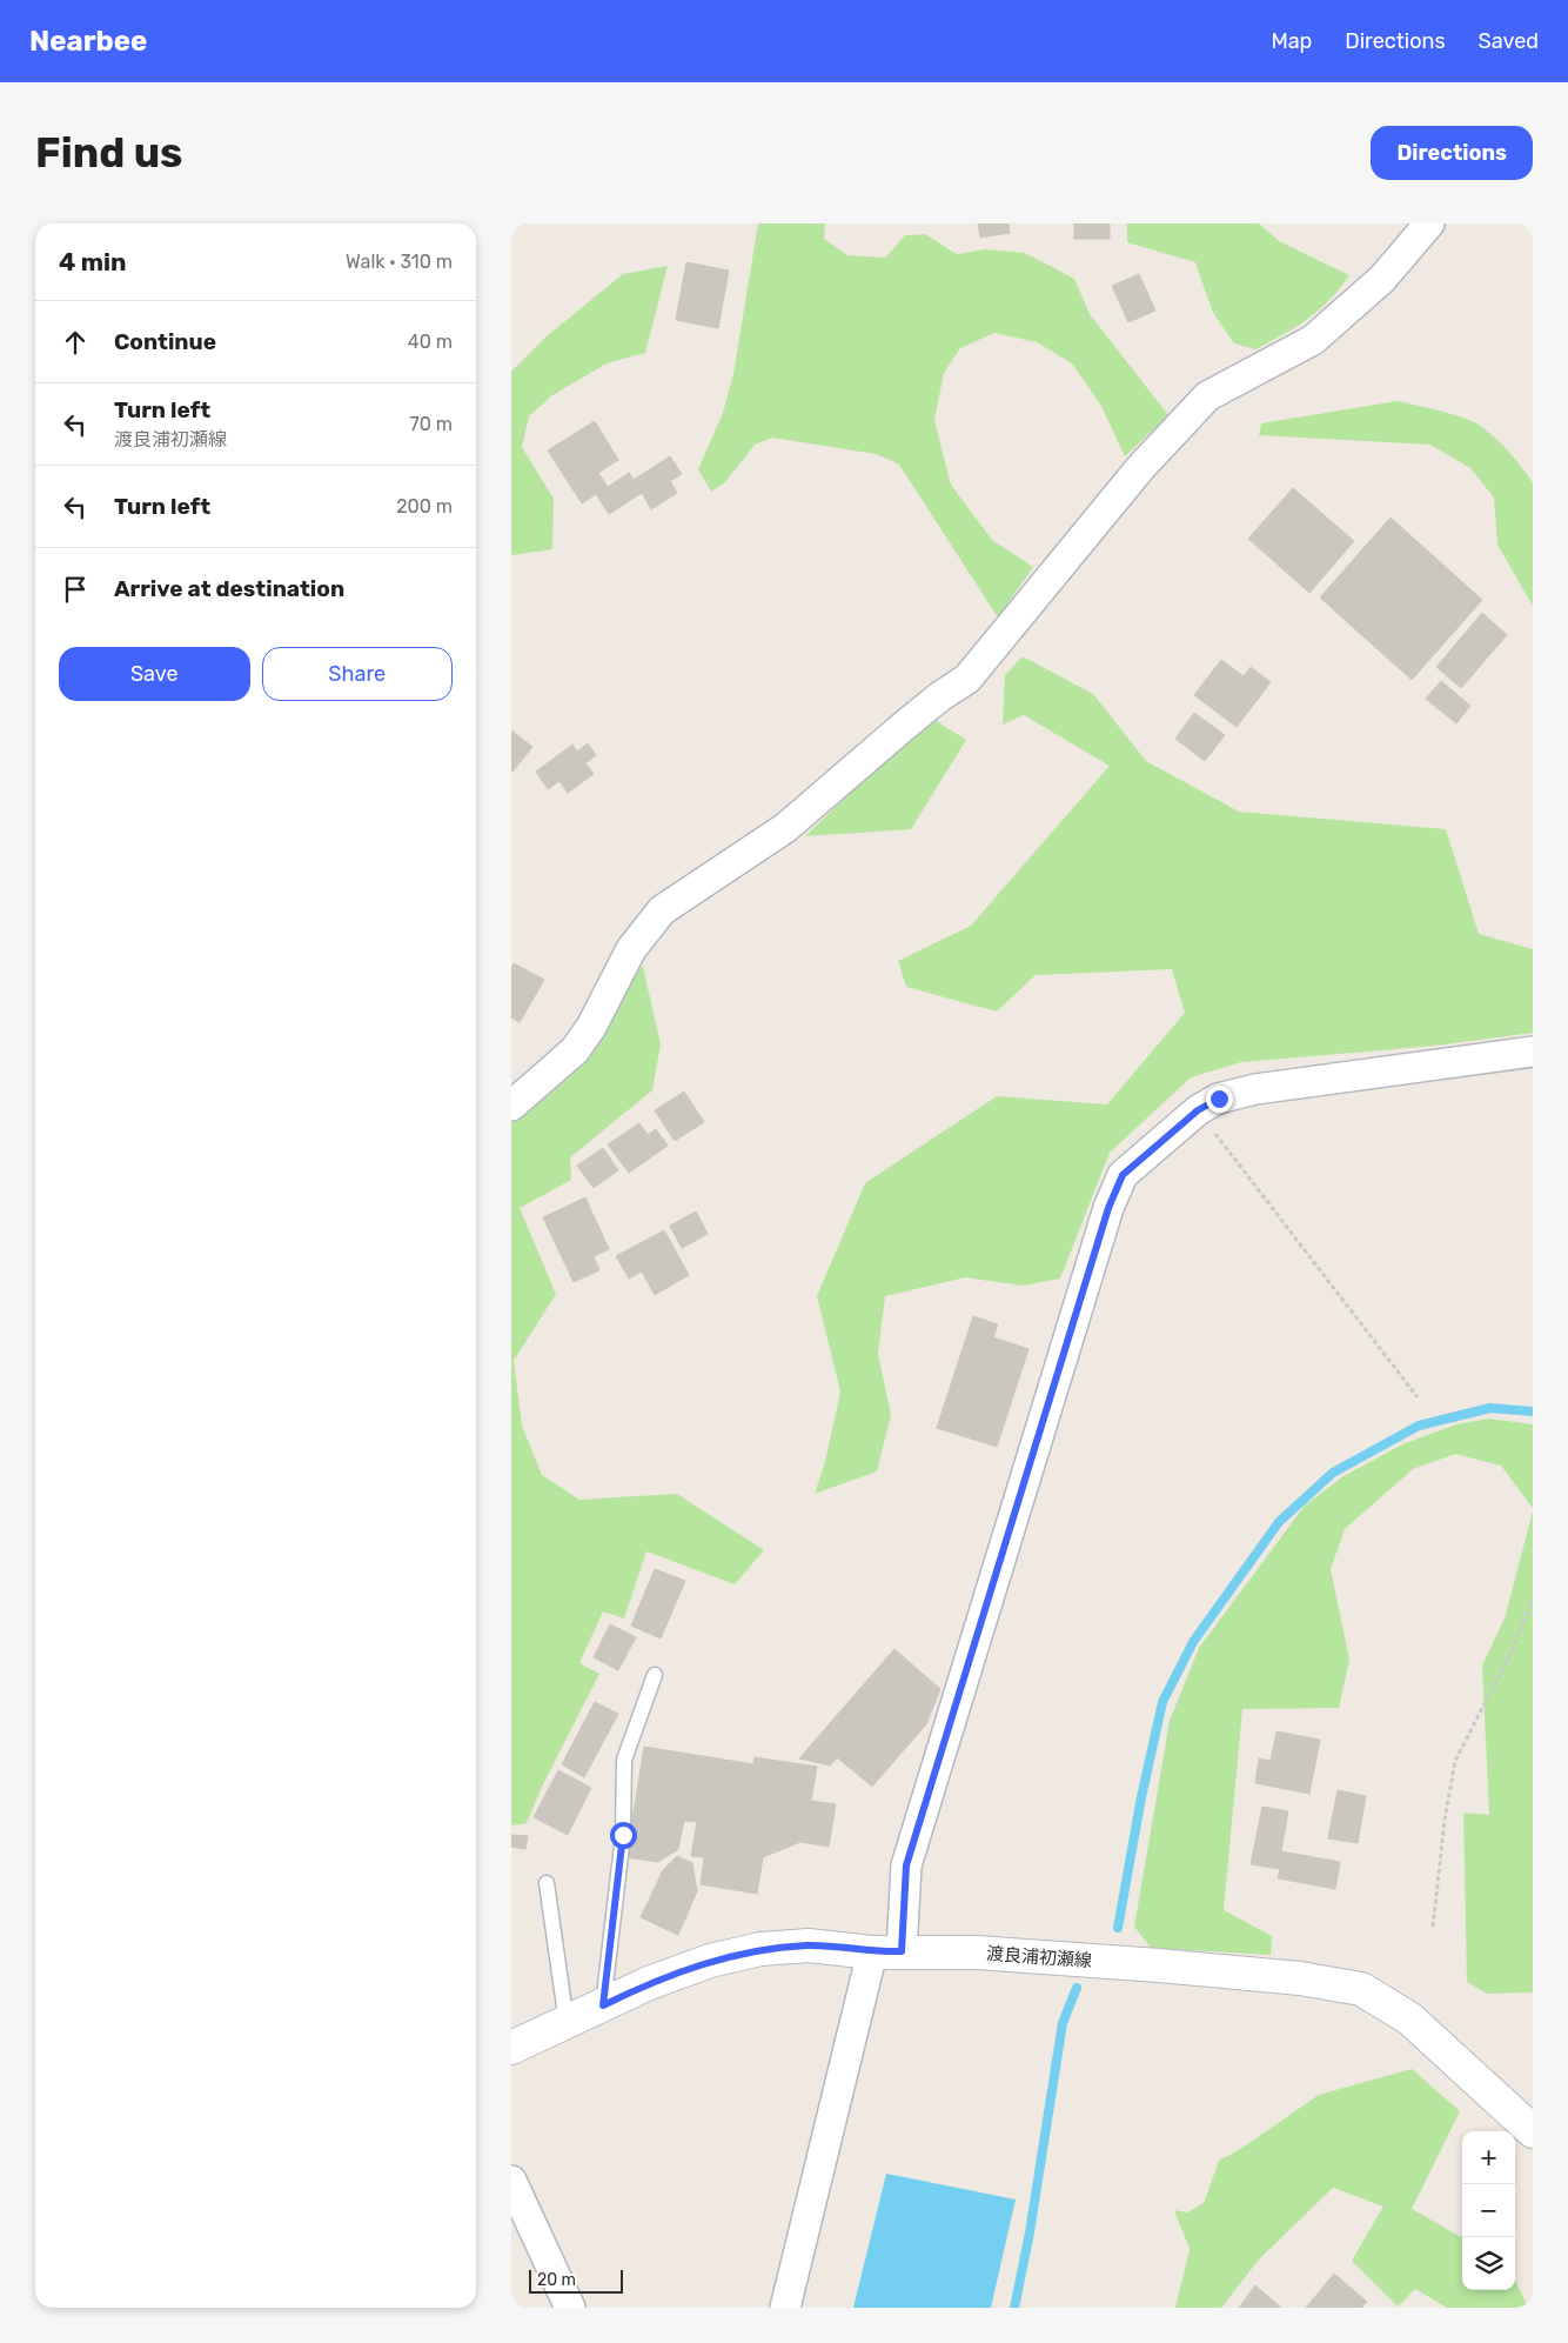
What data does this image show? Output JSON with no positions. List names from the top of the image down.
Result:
{
  "streets": {
    "main road": ["渡良浦初瀬線"]
  },
  "scale_bar": "20 m",
  "page": {
    "header": "Nearbee",
    "nav": ["Map", "Directions", "Saved"],
    "buttons": [
      "Directions",
      ["Save", "Share"]
    ],
    "title": "Find us",
    "heading": ["4 min", "Walk · 310 m"],
    "list": [
      ["Continue", "40 m"],
      ["Turn left", "渡良浦初瀬線", "70 m"],
      ["Turn left", "200 m"],
      "Arrive at destination"
    ],
    "map_buttons": ["+", "−"],
    "scale": "20 m"
  }
}
